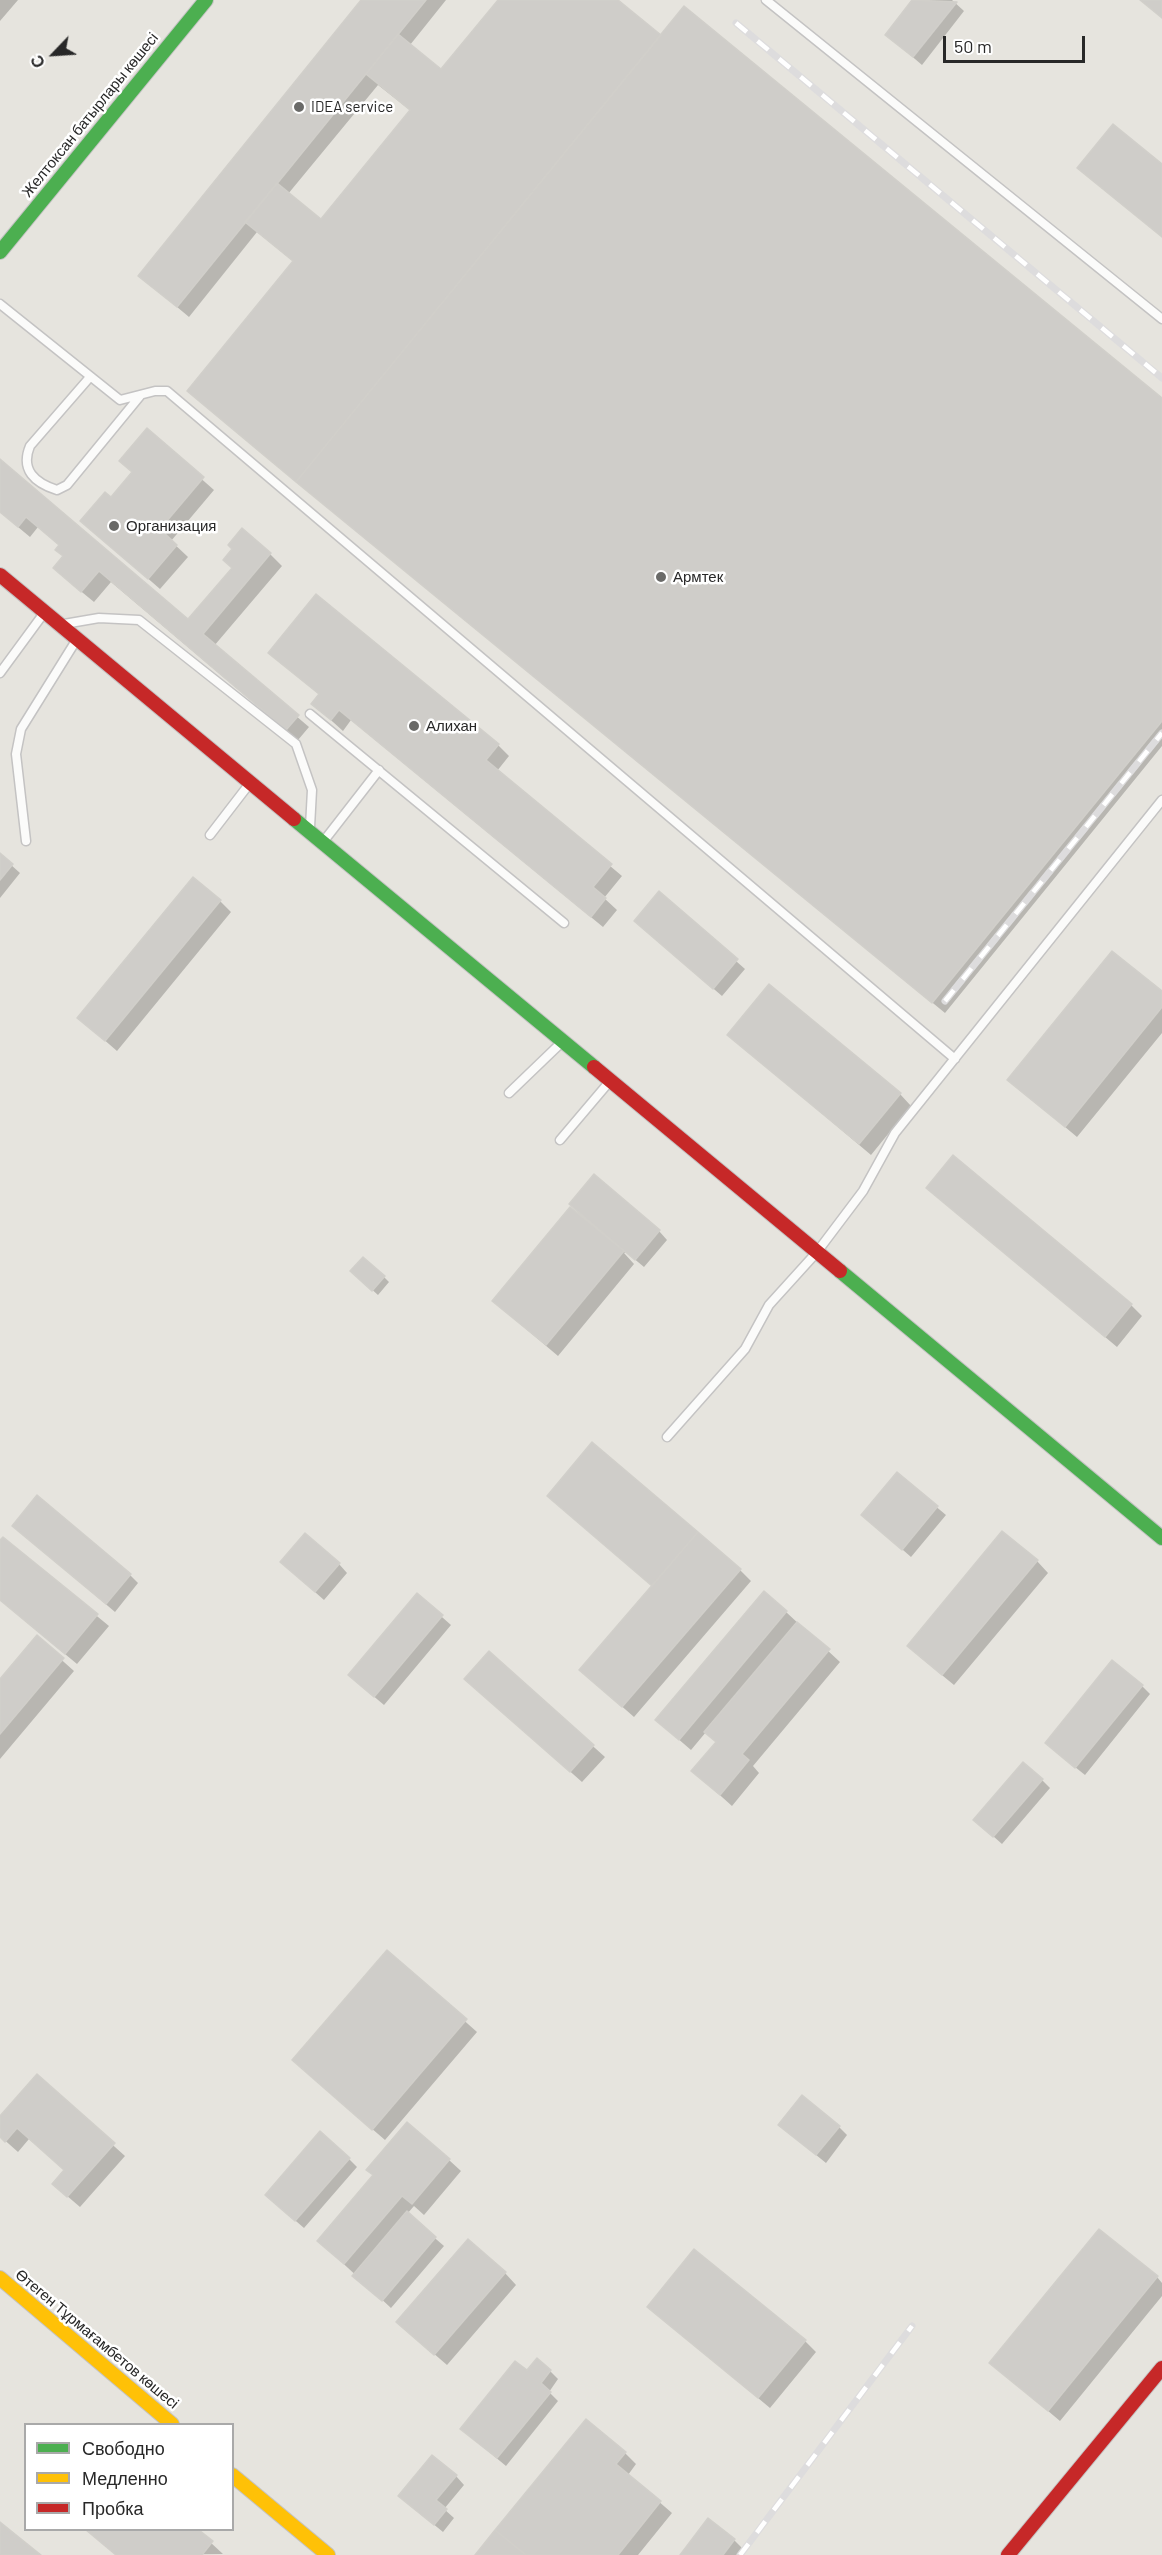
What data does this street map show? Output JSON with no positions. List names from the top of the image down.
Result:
{
  "streets": {
    "street": ["Желтоксан батырлары көшесі", "Өтеген Тұрмағамбетов көшесі"]
  },
  "places": [
    "IDEA service",
    "Организация",
    "Армтек",
    "Алихан"
  ],
  "legend": ["Свободно", "Медленно", "Пробка"],
  "scale_bar": "50 m",
  "north": "bottom left"
}
